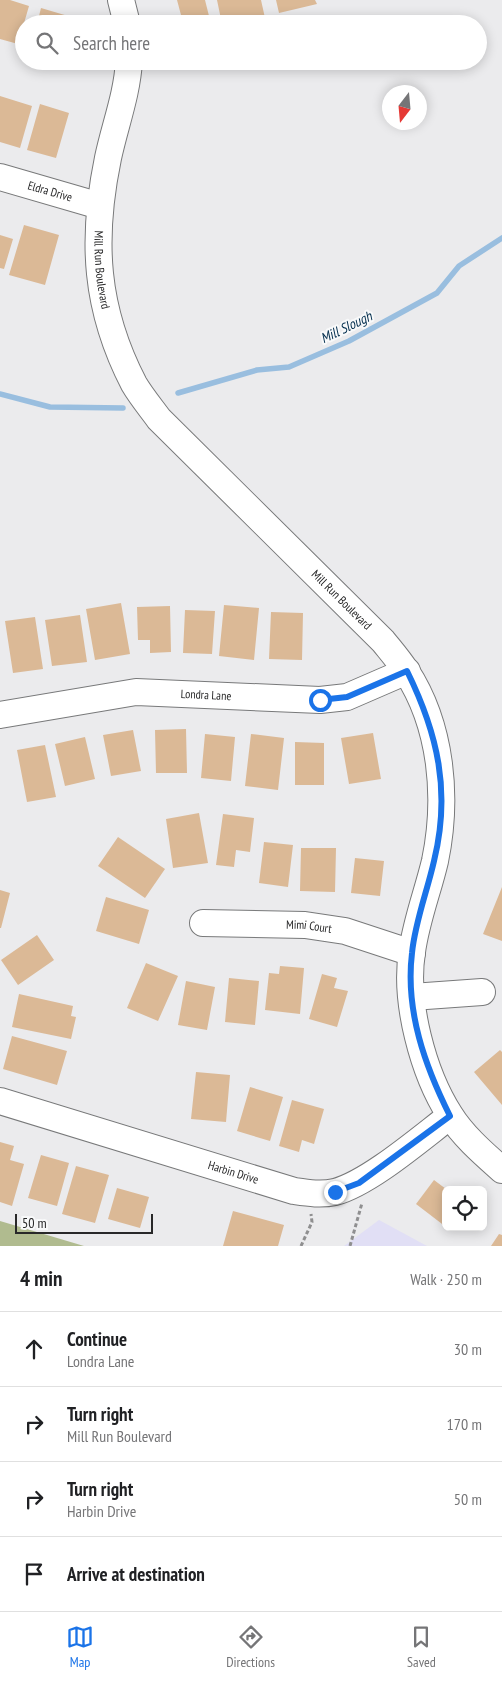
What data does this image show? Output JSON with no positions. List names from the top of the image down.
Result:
{
  "streets": {
    "street": [
      "Eldra Drive",
      "Mill Run Boulevard",
      "Londra Lane",
      "Mimi Court",
      "Harbin Drive"
    ]
  },
  "crossings": [
    ["Eldra Drive", "Mill Run Boulevard"],
    ["Mill Run Boulevard", "Londra Lane"],
    ["Mill Run Boulevard", "Mimi Court"],
    ["Mill Run Boulevard", "Harbin Drive"]
  ],
  "water": ["Mill Slough"],
  "scale_bar": "50 m",
  "north": "bottom",
  "page": {
    "search": "Search here",
    "scale": "50 m",
    "heading": ["4 min", "Walk · 250 m"],
    "list": [
      ["Continue", "Londra Lane", "30 m"],
      ["Turn right", "Mill Run Boulevard", "170 m"],
      ["Turn right", "Harbin Drive", "50 m"],
      "Arrive at destination"
    ],
    "nav": ["Map", "Directions", "Saved"]
  }
}
